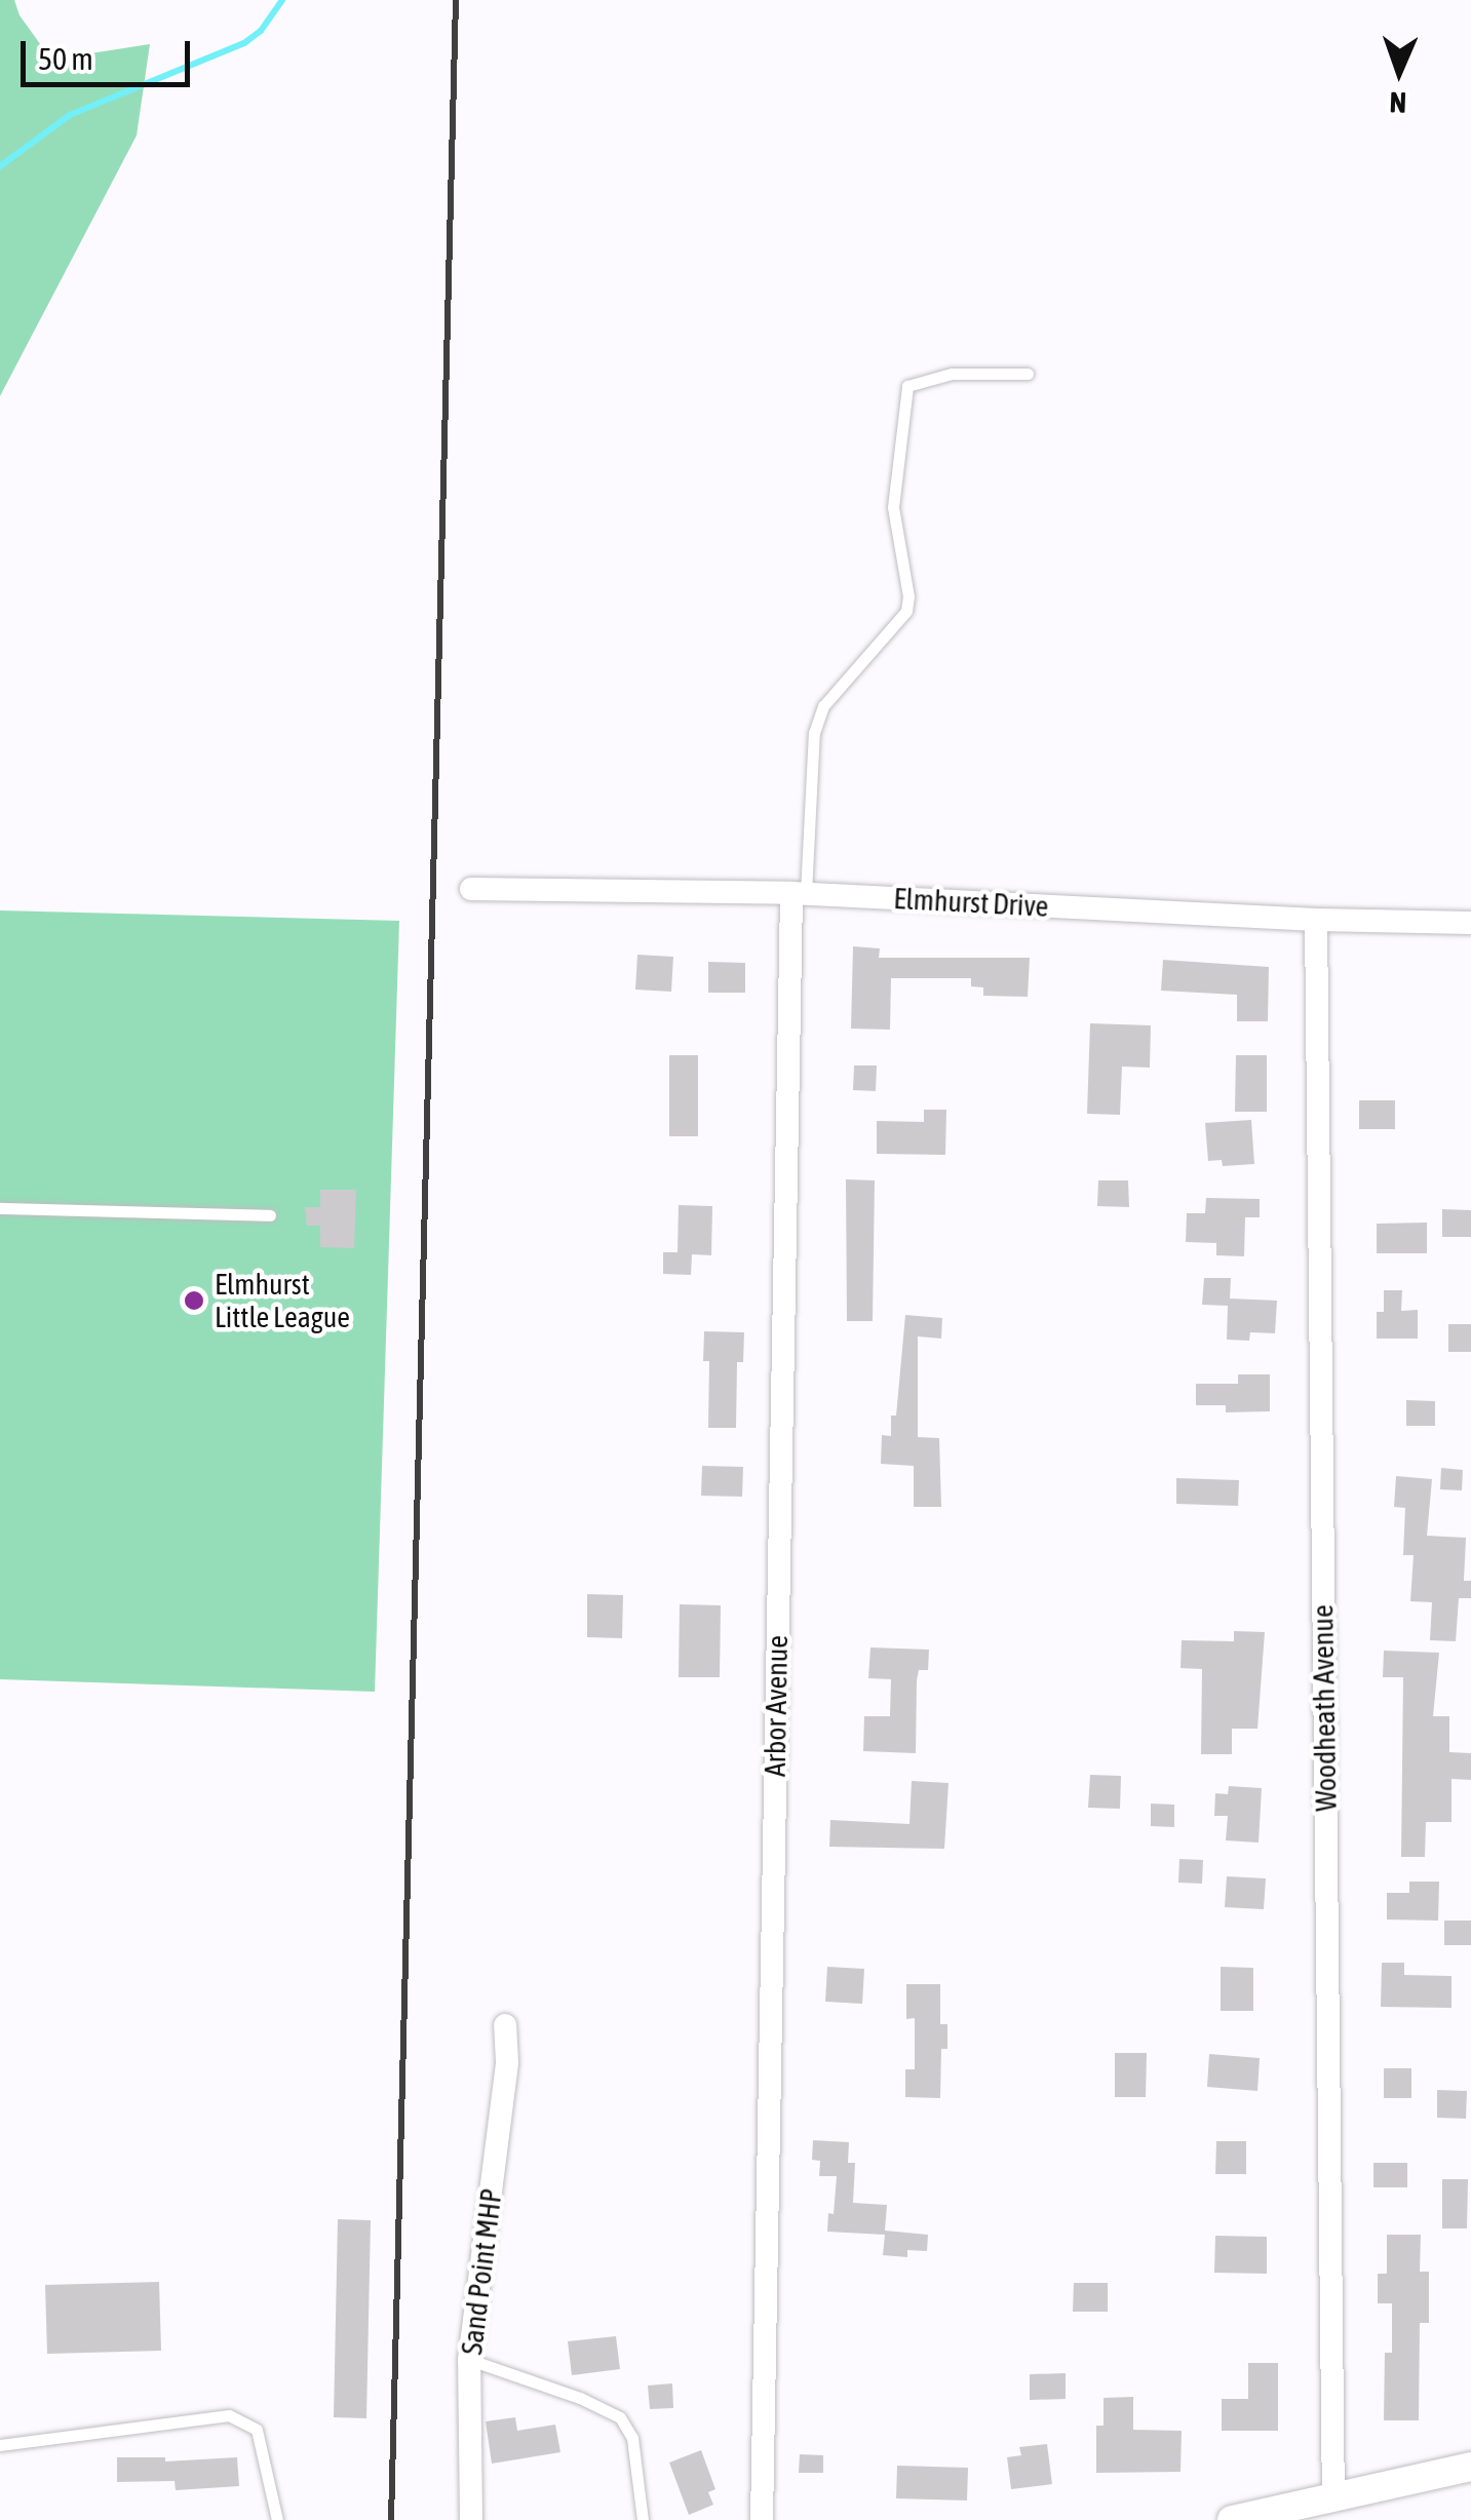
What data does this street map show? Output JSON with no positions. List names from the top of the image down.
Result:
{
  "streets": {
    "street": [
      "Elmhurst Drive",
      "Arbor Avenue",
      "Woodheath Avenue",
      "Sand Point MHP"
    ]
  },
  "crossings": [
    ["Elmhurst Drive", "Arbor Avenue"],
    ["Elmhurst Drive", "Woodheath Avenue"]
  ],
  "places": ["Elmhurst Little League"],
  "scale_bar": "50 m",
  "north": "bottom"
}
